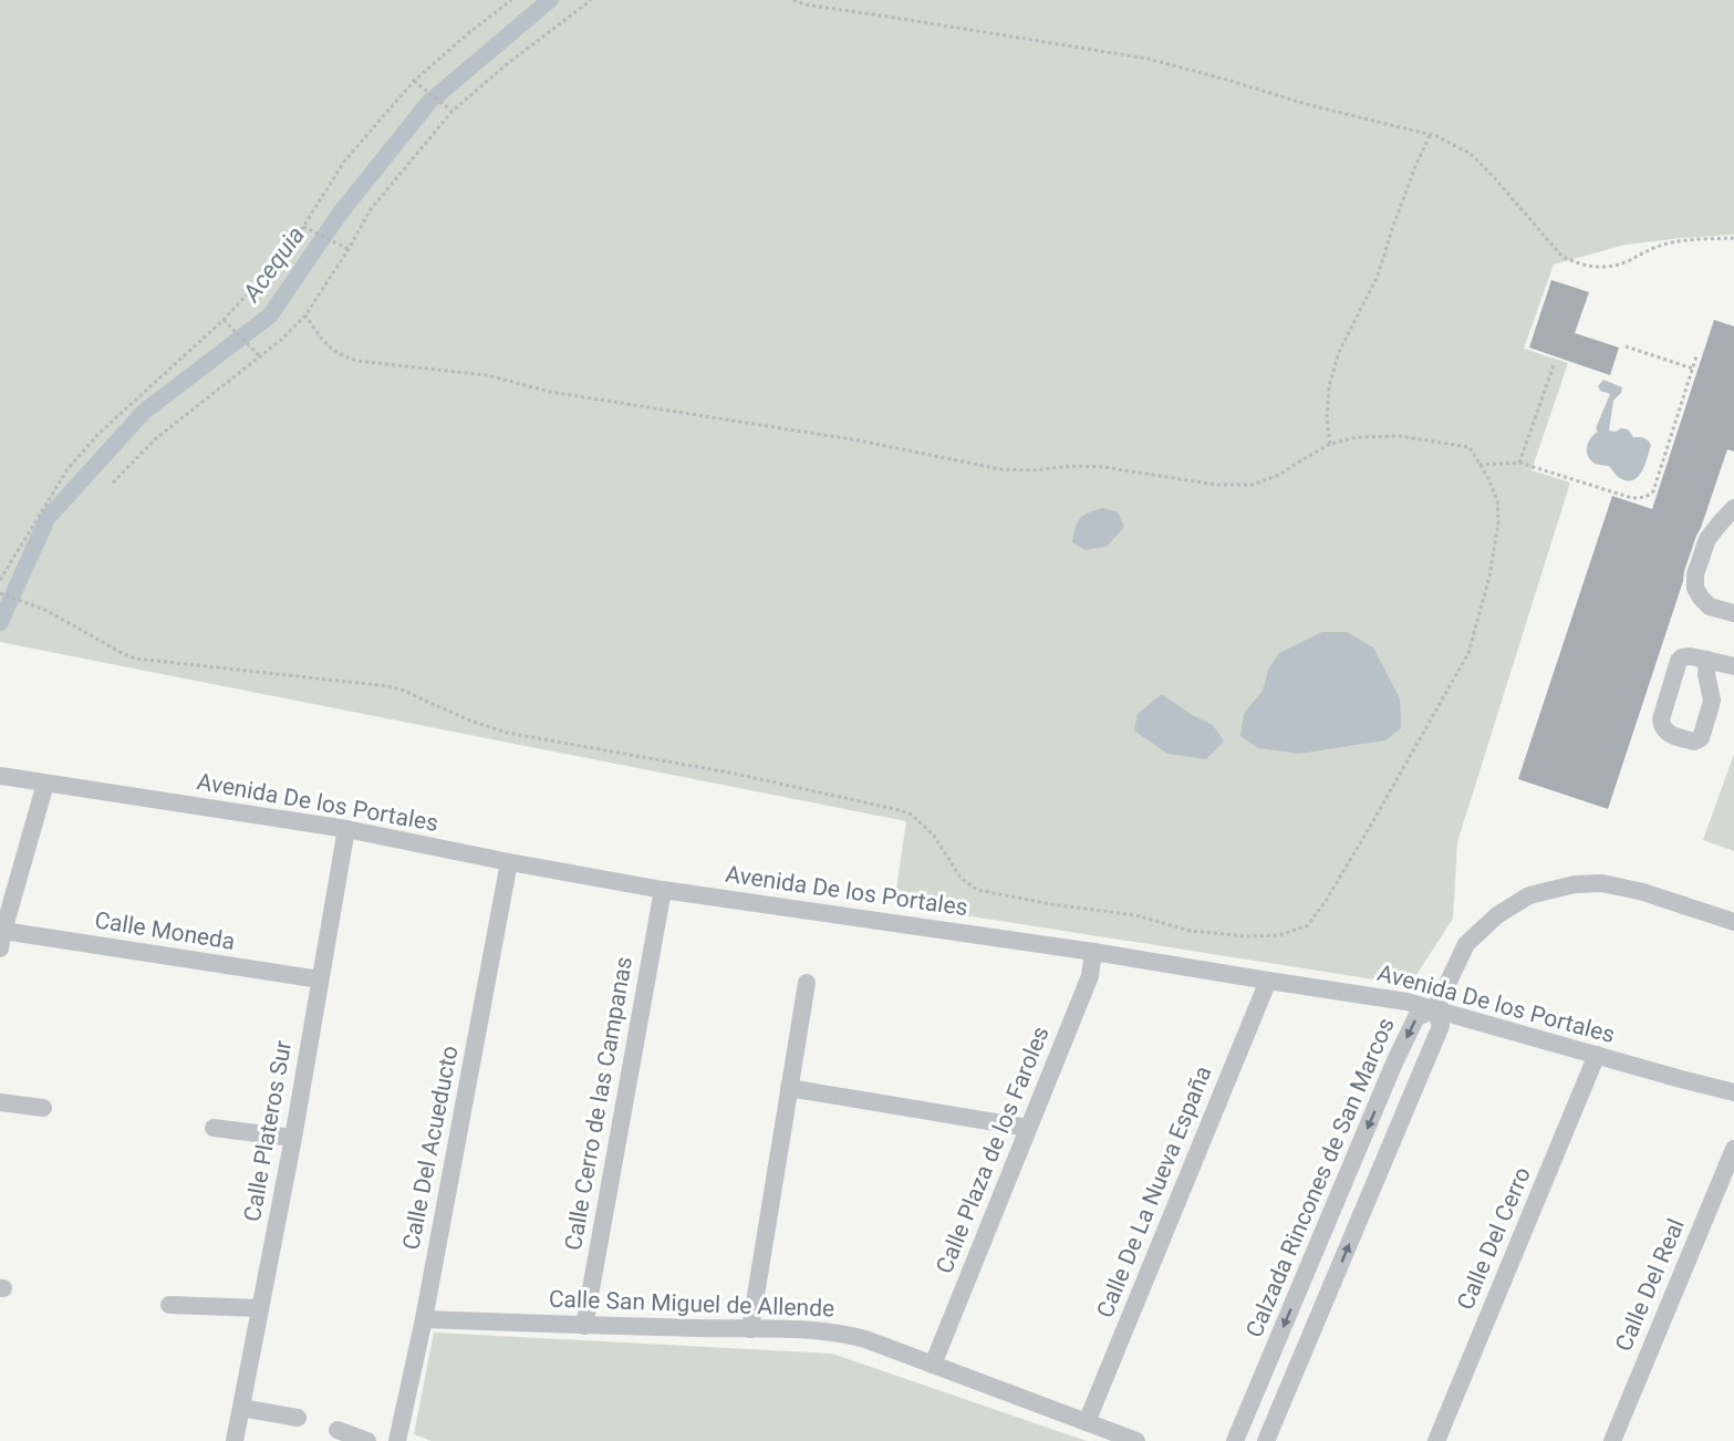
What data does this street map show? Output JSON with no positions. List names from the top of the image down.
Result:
{
  "streets": {
    "street": [
      "Avenida De los Portales",
      "Calle Moneda",
      "Calle Cerro de las Campanas",
      "Calle Plateros Sur",
      "Calle Del Acueducto",
      "Calle Plaza de los Faroles",
      "Calzada Rincones de San Marcos",
      "Calle De La Nueva España",
      "Calle Del Cerro",
      "Calle Del Real",
      "Calle San Miguel de Allende"
    ]
  },
  "crossings": [
    ["Avenida De los Portales", "Calle Cerro de las Campanas"],
    ["Avenida De los Portales", "Calle Plateros Sur"],
    ["Avenida De los Portales", "Calle Del Acueducto"],
    ["Avenida De los Portales", "Calle Plaza de los Faroles"],
    ["Avenida De los Portales", "Calzada Rincones de San Marcos"],
    ["Avenida De los Portales", "Calle De La Nueva España"],
    ["Avenida De los Portales", "Calle Del Cerro"],
    ["Calle Moneda", "Calle Plateros Sur"],
    ["Calle Cerro de las Campanas", "Calle San Miguel de Allende"],
    ["Calle Del Acueducto", "Calle San Miguel de Allende"],
    ["Calle Plaza de los Faroles", "Calle San Miguel de Allende"],
    ["Calle De La Nueva España", "Calle San Miguel de Allende"]
  ],
  "water": ["Acequia"]
}
